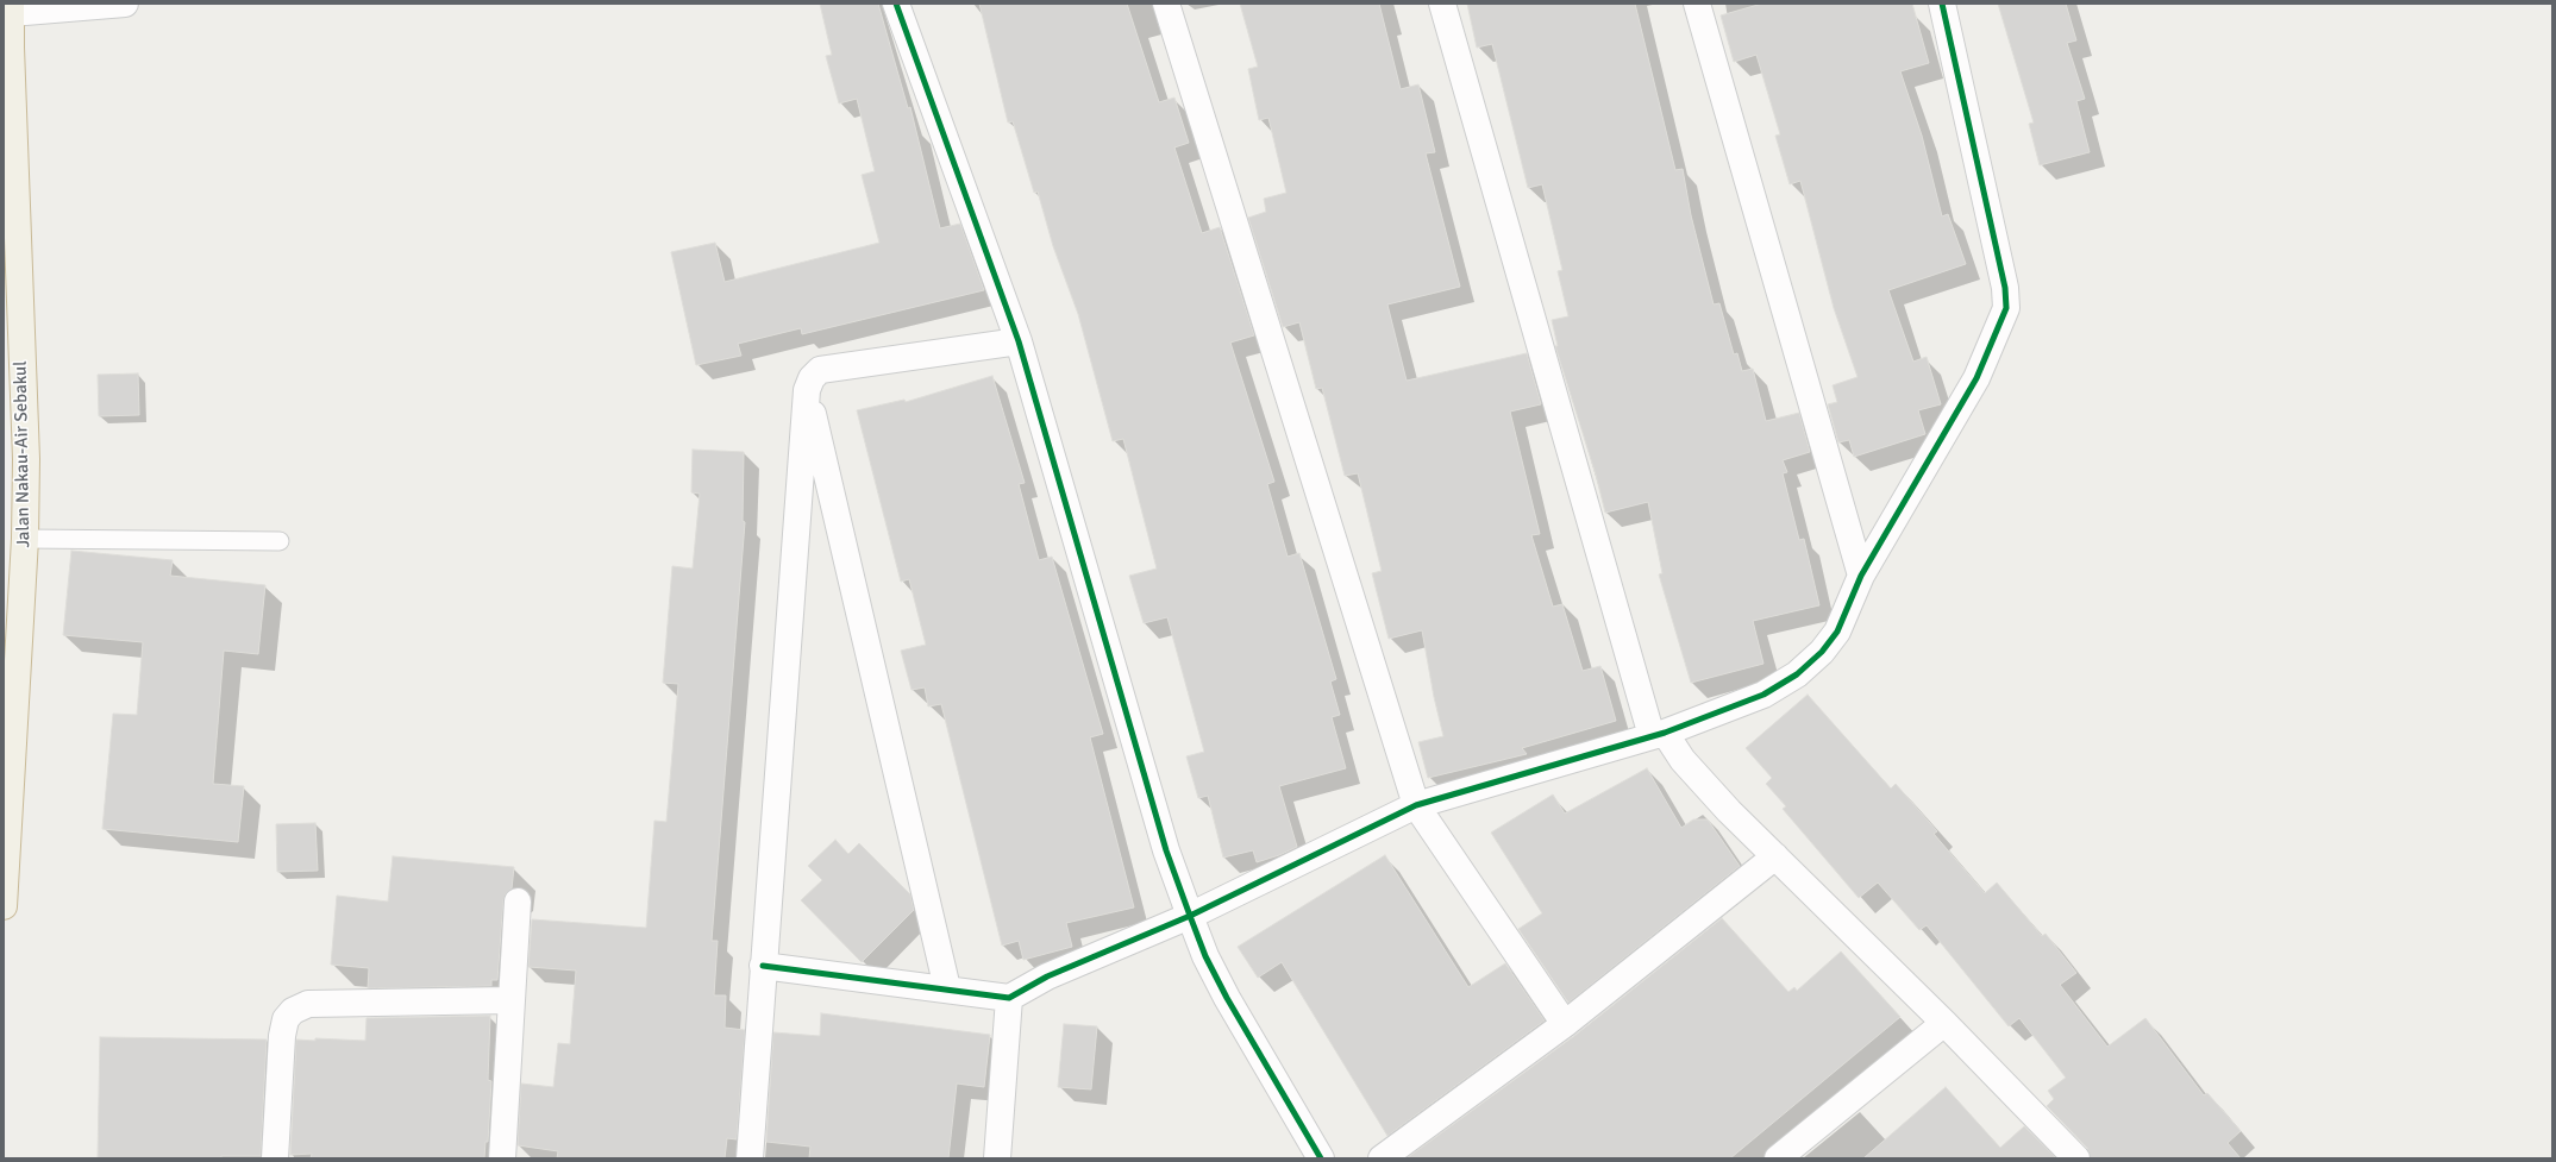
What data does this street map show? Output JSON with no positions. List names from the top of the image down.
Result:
{
  "streets": {
    "highway": ["Jalan Nakau-Air Sebakul"]
  }
}
